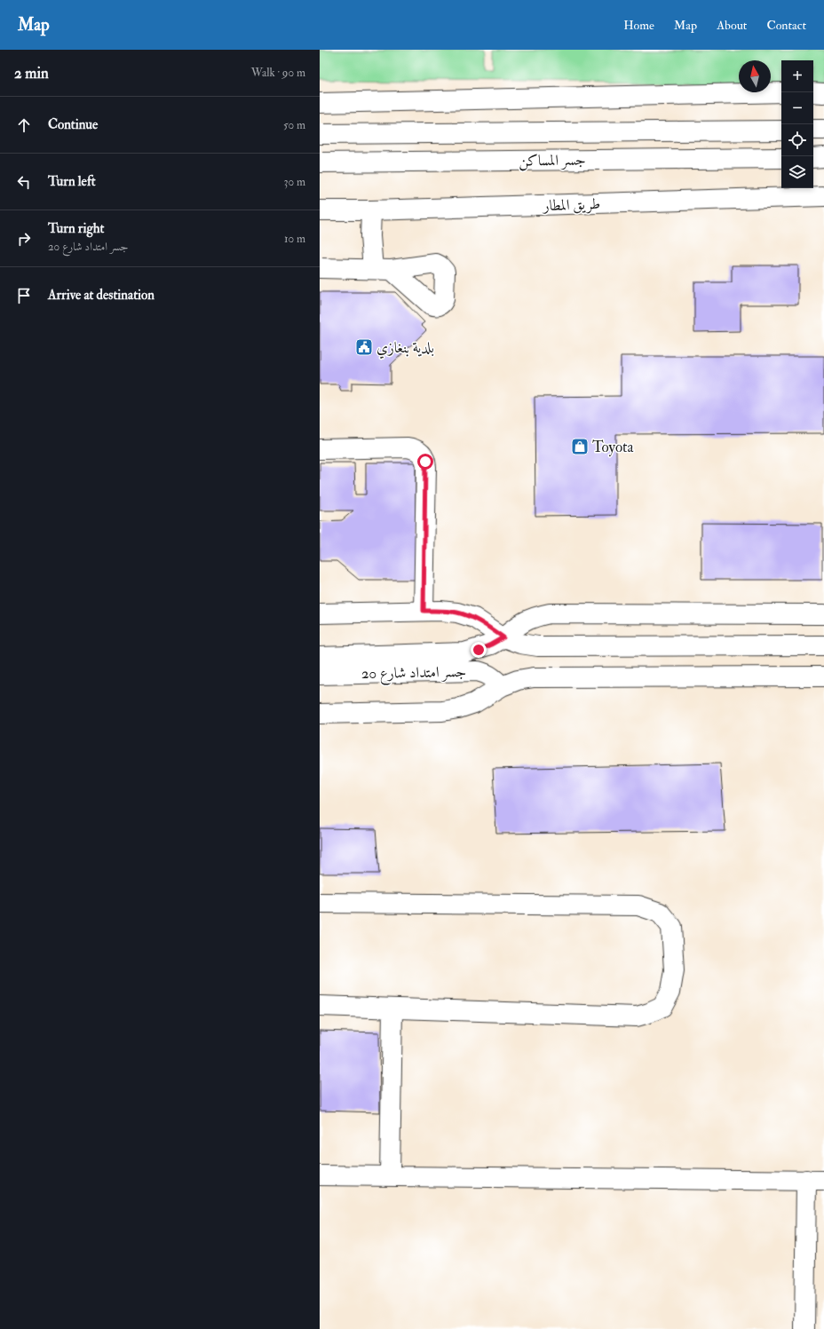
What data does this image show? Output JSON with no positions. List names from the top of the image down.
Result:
{
  "streets": {
    "main road": ["جسر المساكن", "طريق المطار", "جسر امتداد شارع 20"]
  },
  "places": {
    "public building": ["بلدية بنغازي"],
    "shop": ["Toyota"]
  },
  "north": "top",
  "page": {
    "header": "Map",
    "nav": [
      "Home",
      "Map",
      "About",
      "Contact"
    ],
    "heading": ["2 min", "Walk · 90 m"],
    "map_buttons": ["+", "−"],
    "list": [
      ["Continue", "50 m"],
      ["Turn left", "30 m"],
      ["Turn right", "جسر امتداد شارع 20", "10 m"],
      "Arrive at destination"
    ]
  }
}
